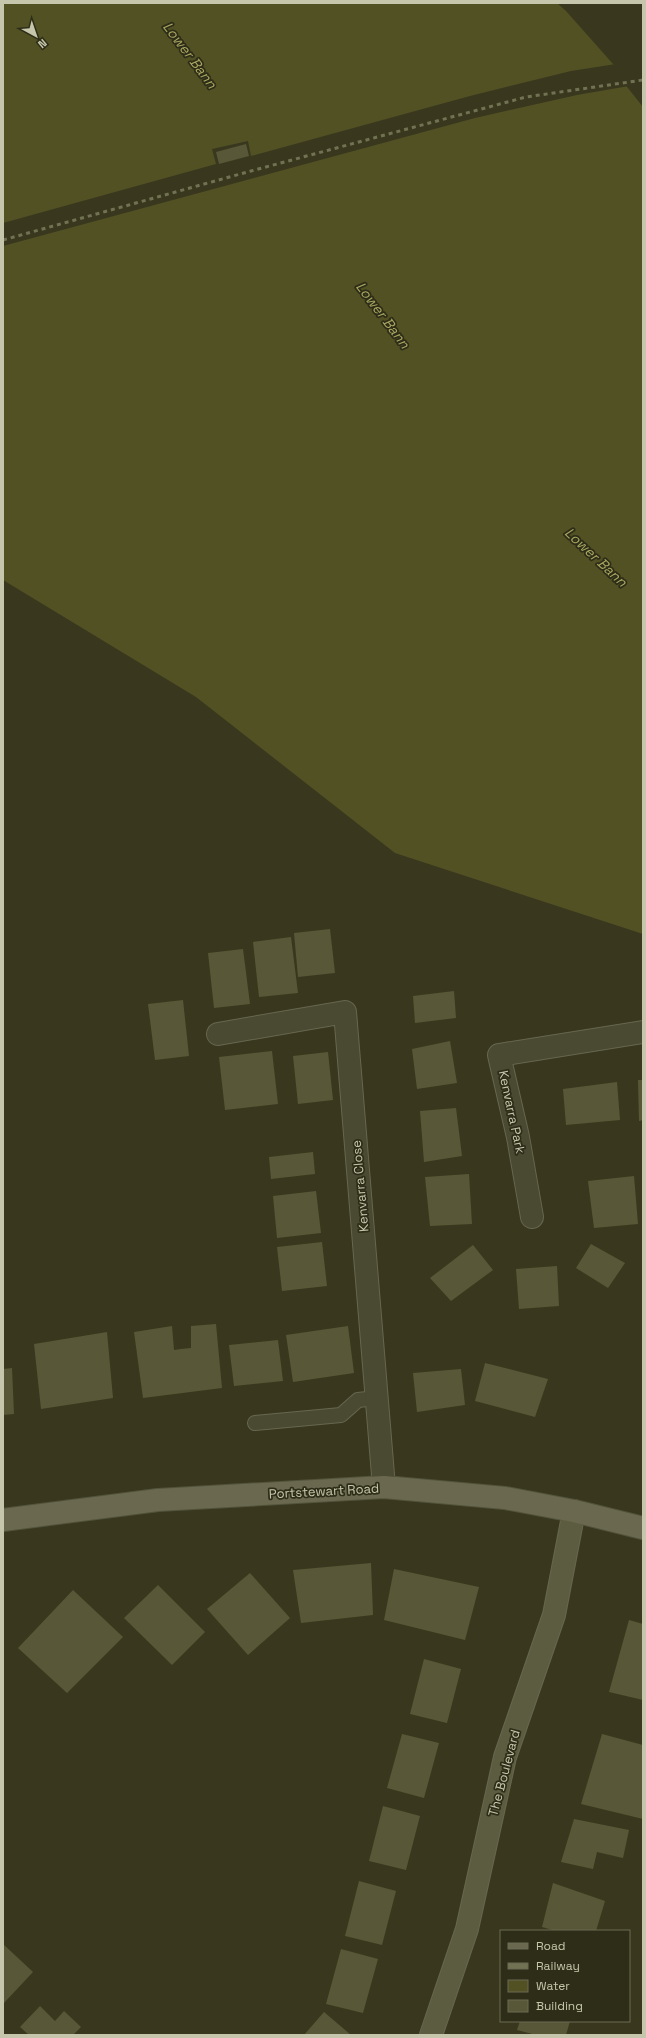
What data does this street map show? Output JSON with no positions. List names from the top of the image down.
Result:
{
  "streets": {
    "main road": ["Portstewart Road"],
    "street": ["Kenvarra Park", "Kenvarra Close", "The Boulevard"]
  },
  "crossings": [
    ["Kenvarra Close", "Portstewart Road"],
    ["Portstewart Road", "The Boulevard"]
  ],
  "water": ["Lower Bann"],
  "legend": [
    "Road",
    "Railway",
    "Water",
    "Building"
  ],
  "north": "bottom right"
}
